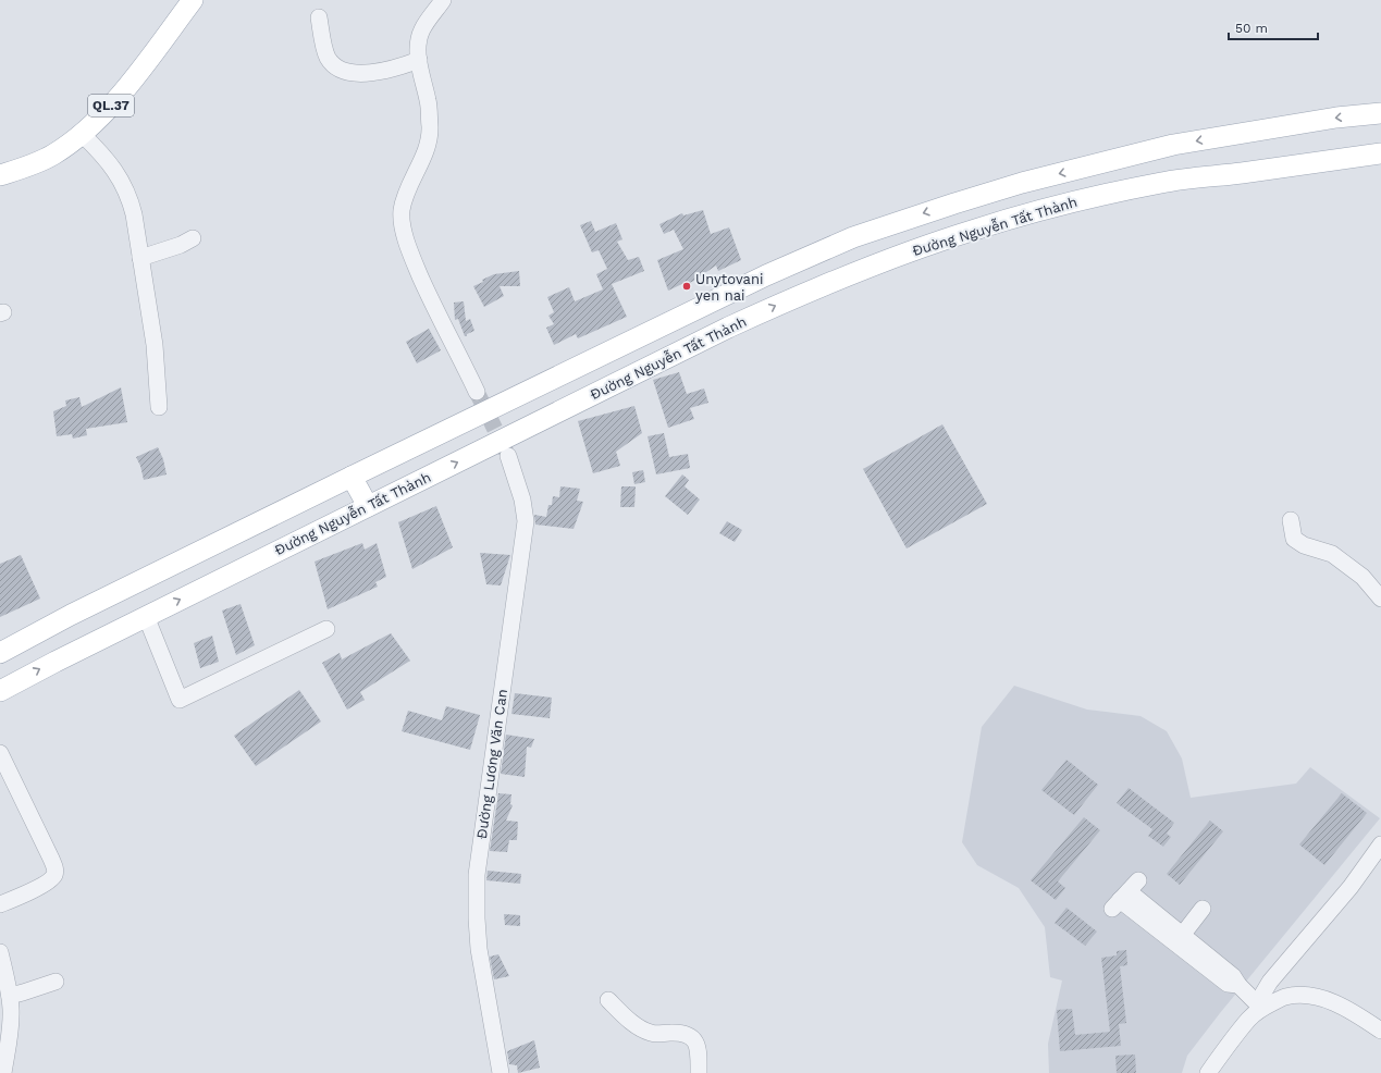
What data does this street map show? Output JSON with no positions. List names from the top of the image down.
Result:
{
  "streets": {
    "main road": ["QL.37", "Đường Nguyễn Tất Thành"],
    "street": ["Đường Lương Văn Can"]
  },
  "places": ["Unytovani yen nai"],
  "scale_bar": "50 m"
}
